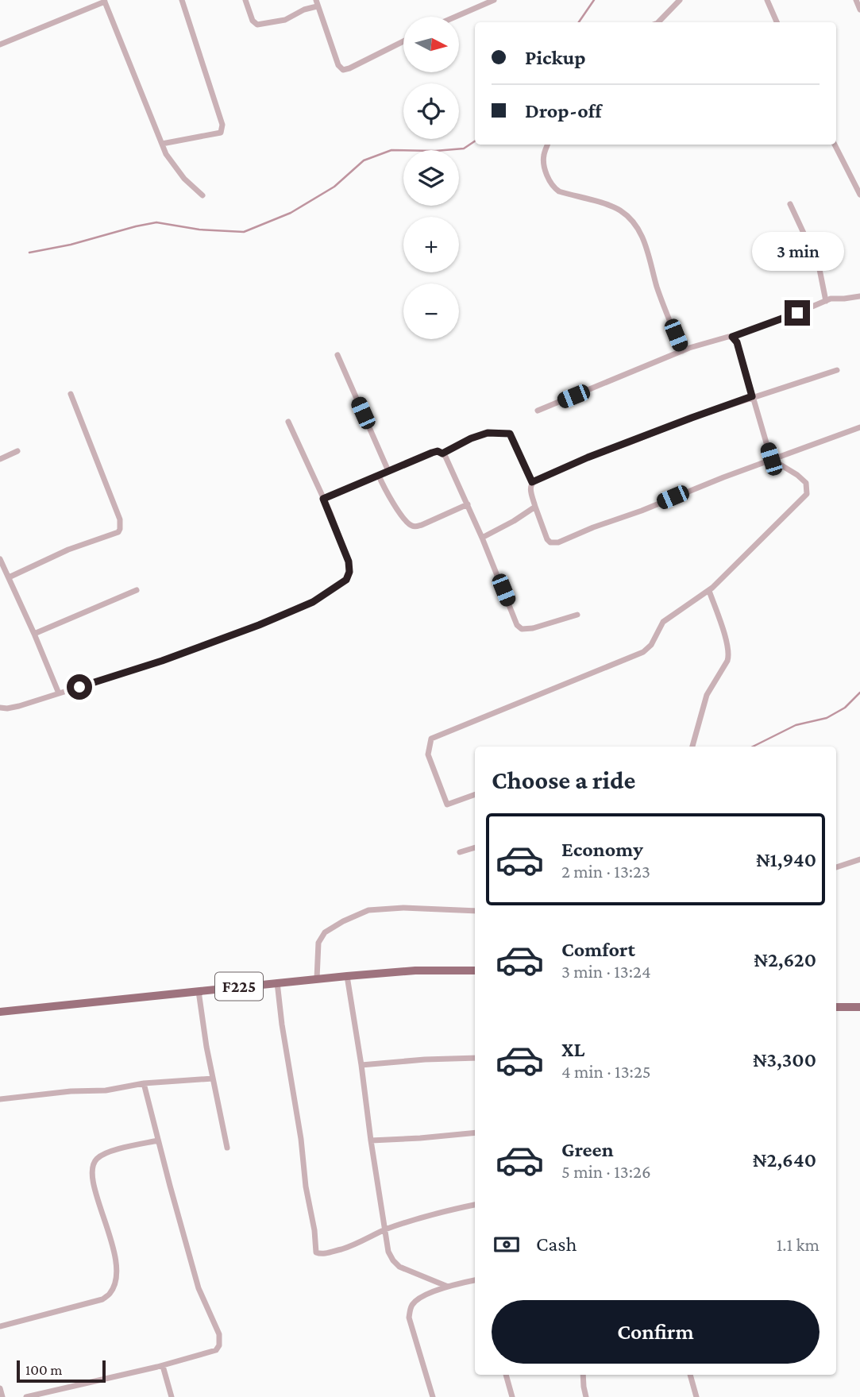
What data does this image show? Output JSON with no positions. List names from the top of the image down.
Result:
{
  "streets": {
    "main road": ["F225"]
  },
  "scale_bar": "100 m",
  "north": "right",
  "page": {
    "map_buttons": ["+", "−"],
    "banner": ["Pickup", "Drop-off"],
    "bubble": "3 min",
    "heading": "Choose a ride",
    "list": [
      {
        "name": "Economy",
        "note": "2 min · 13:23",
        "value": "₦1,940"
      },
      {
        "name": "Comfort",
        "note": "3 min · 13:24",
        "value": "₦2,620"
      },
      {
        "name": "XL",
        "note": "4 min · 13:25",
        "value": "₦3,300"
      },
      {
        "name": "Green",
        "note": "5 min · 13:26",
        "value": "₦2,640"
      }
    ],
    "pay": ["Cash", "1.1 km"],
    "buttons": "Confirm",
    "scale": "100 m"
  }
}
